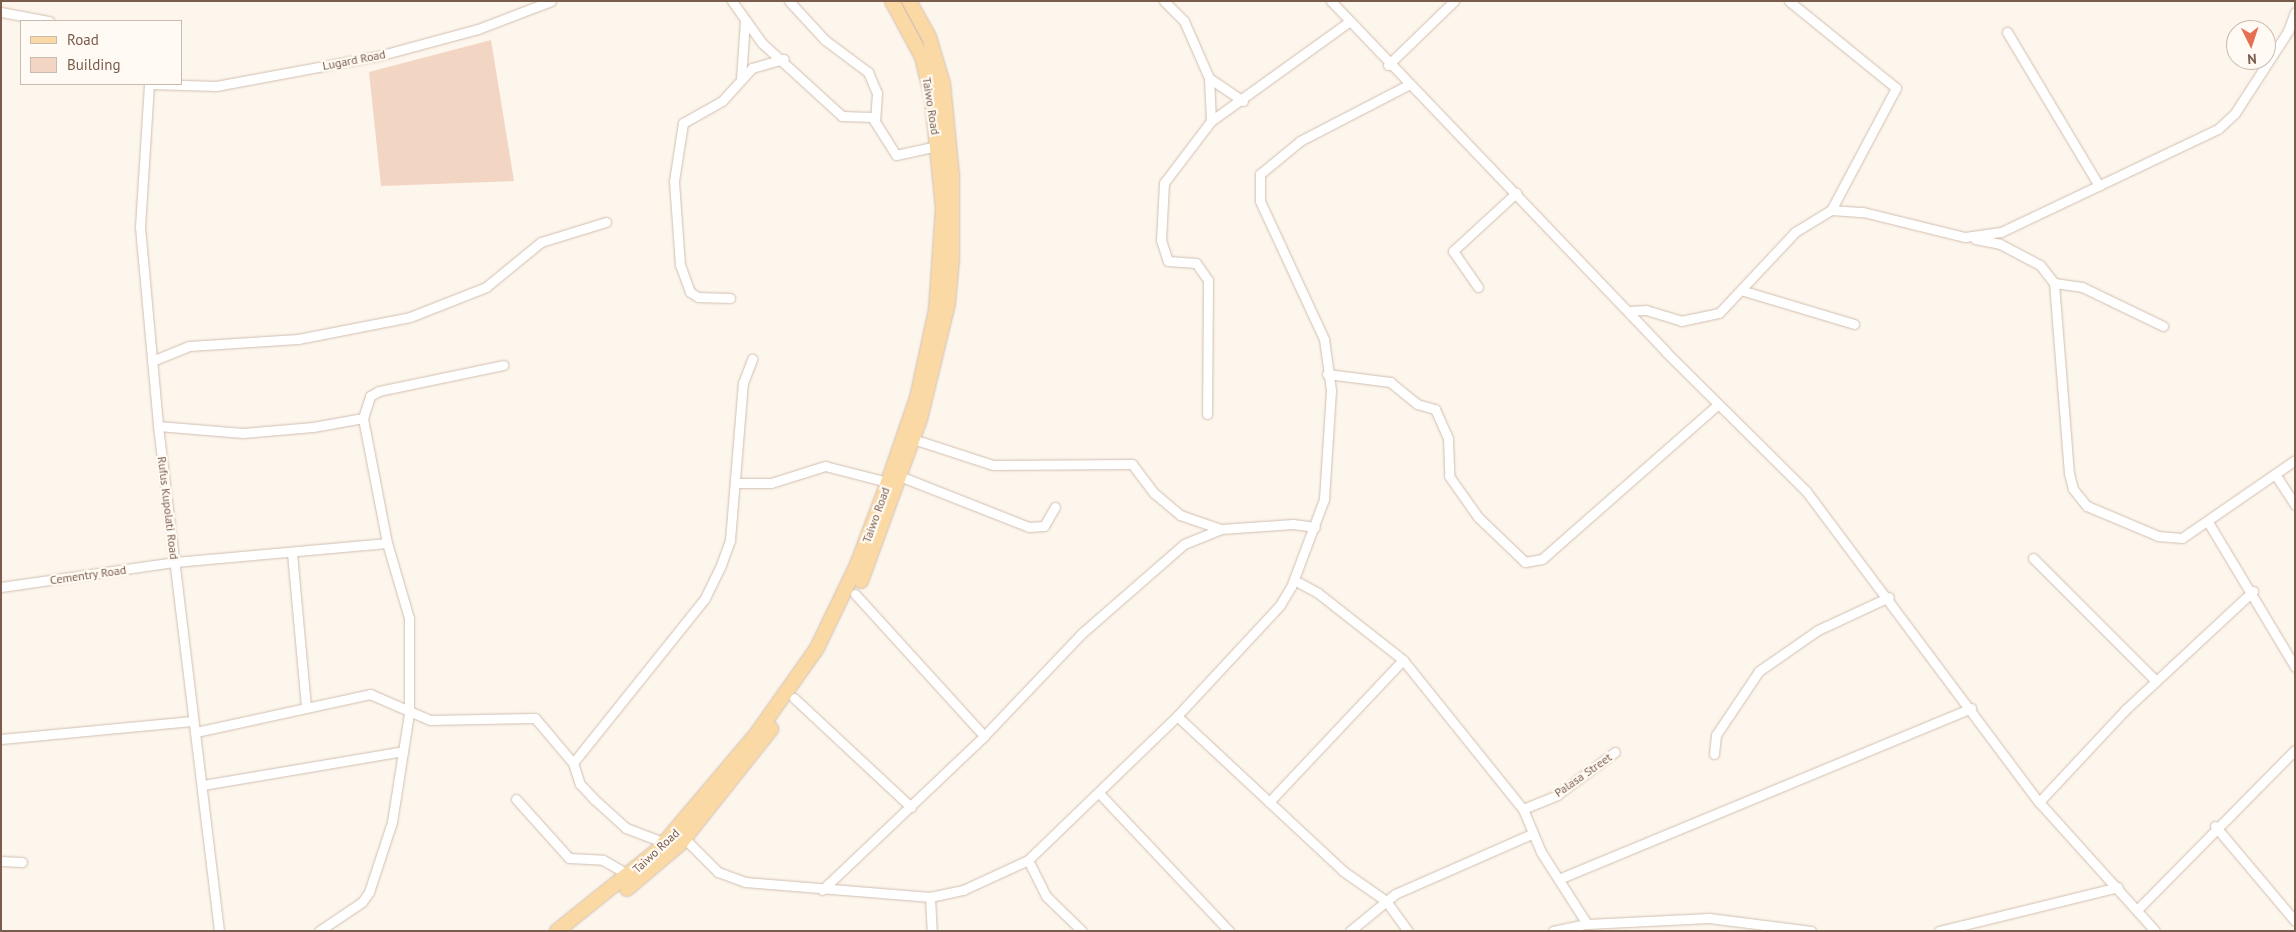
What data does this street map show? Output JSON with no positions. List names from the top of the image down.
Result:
{
  "streets": {
    "main road": ["Taiwo Road"],
    "street": [
      "Lugard Road",
      "Rufus Kupolati Road",
      "Cementry Road",
      "Palasa Street"
    ]
  },
  "crossings": [
    ["Rufus Kupolati Road", "Cementry Road"]
  ],
  "legend": ["Road", "Building"],
  "north": "bottom"
}
